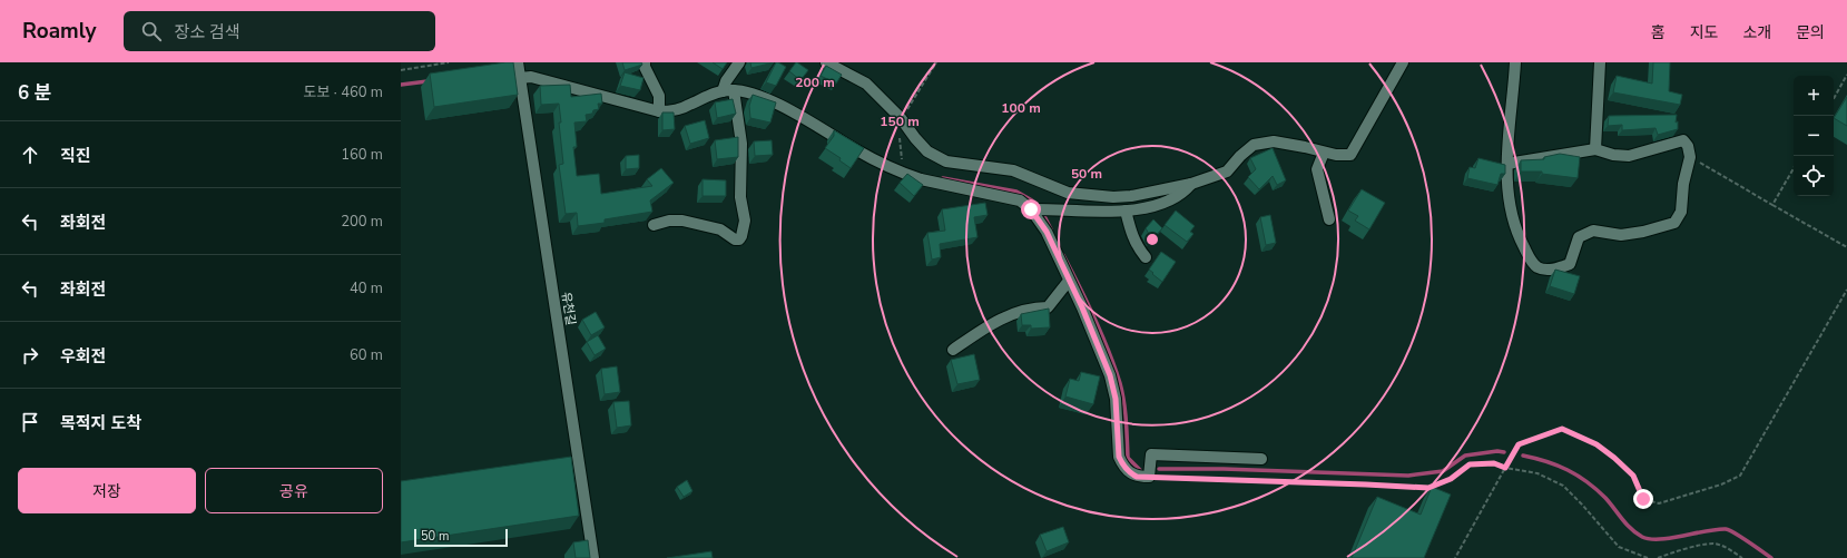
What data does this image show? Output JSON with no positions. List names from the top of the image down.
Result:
{
  "streets": {
    "street": ["유천길"]
  },
  "scale_bar": "50 m",
  "page": {
    "header": "Roamly",
    "search": "장소 검색",
    "nav": [
      "홈",
      "지도",
      "소개",
      "문의"
    ],
    "heading": ["6 분", "도보 · 460 m"],
    "map_buttons": ["+", "−"],
    "list": [
      ["직진", "160 m"],
      ["좌회전", "200 m"],
      ["좌회전", "40 m"],
      ["우회전", "60 m"],
      "목적지 도착"
    ],
    "buttons": ["저장", "공유"],
    "scale": "50 m"
  },
  "rings": [
    "200 m",
    "100 m",
    "150 m",
    "50 m"
  ]
}
